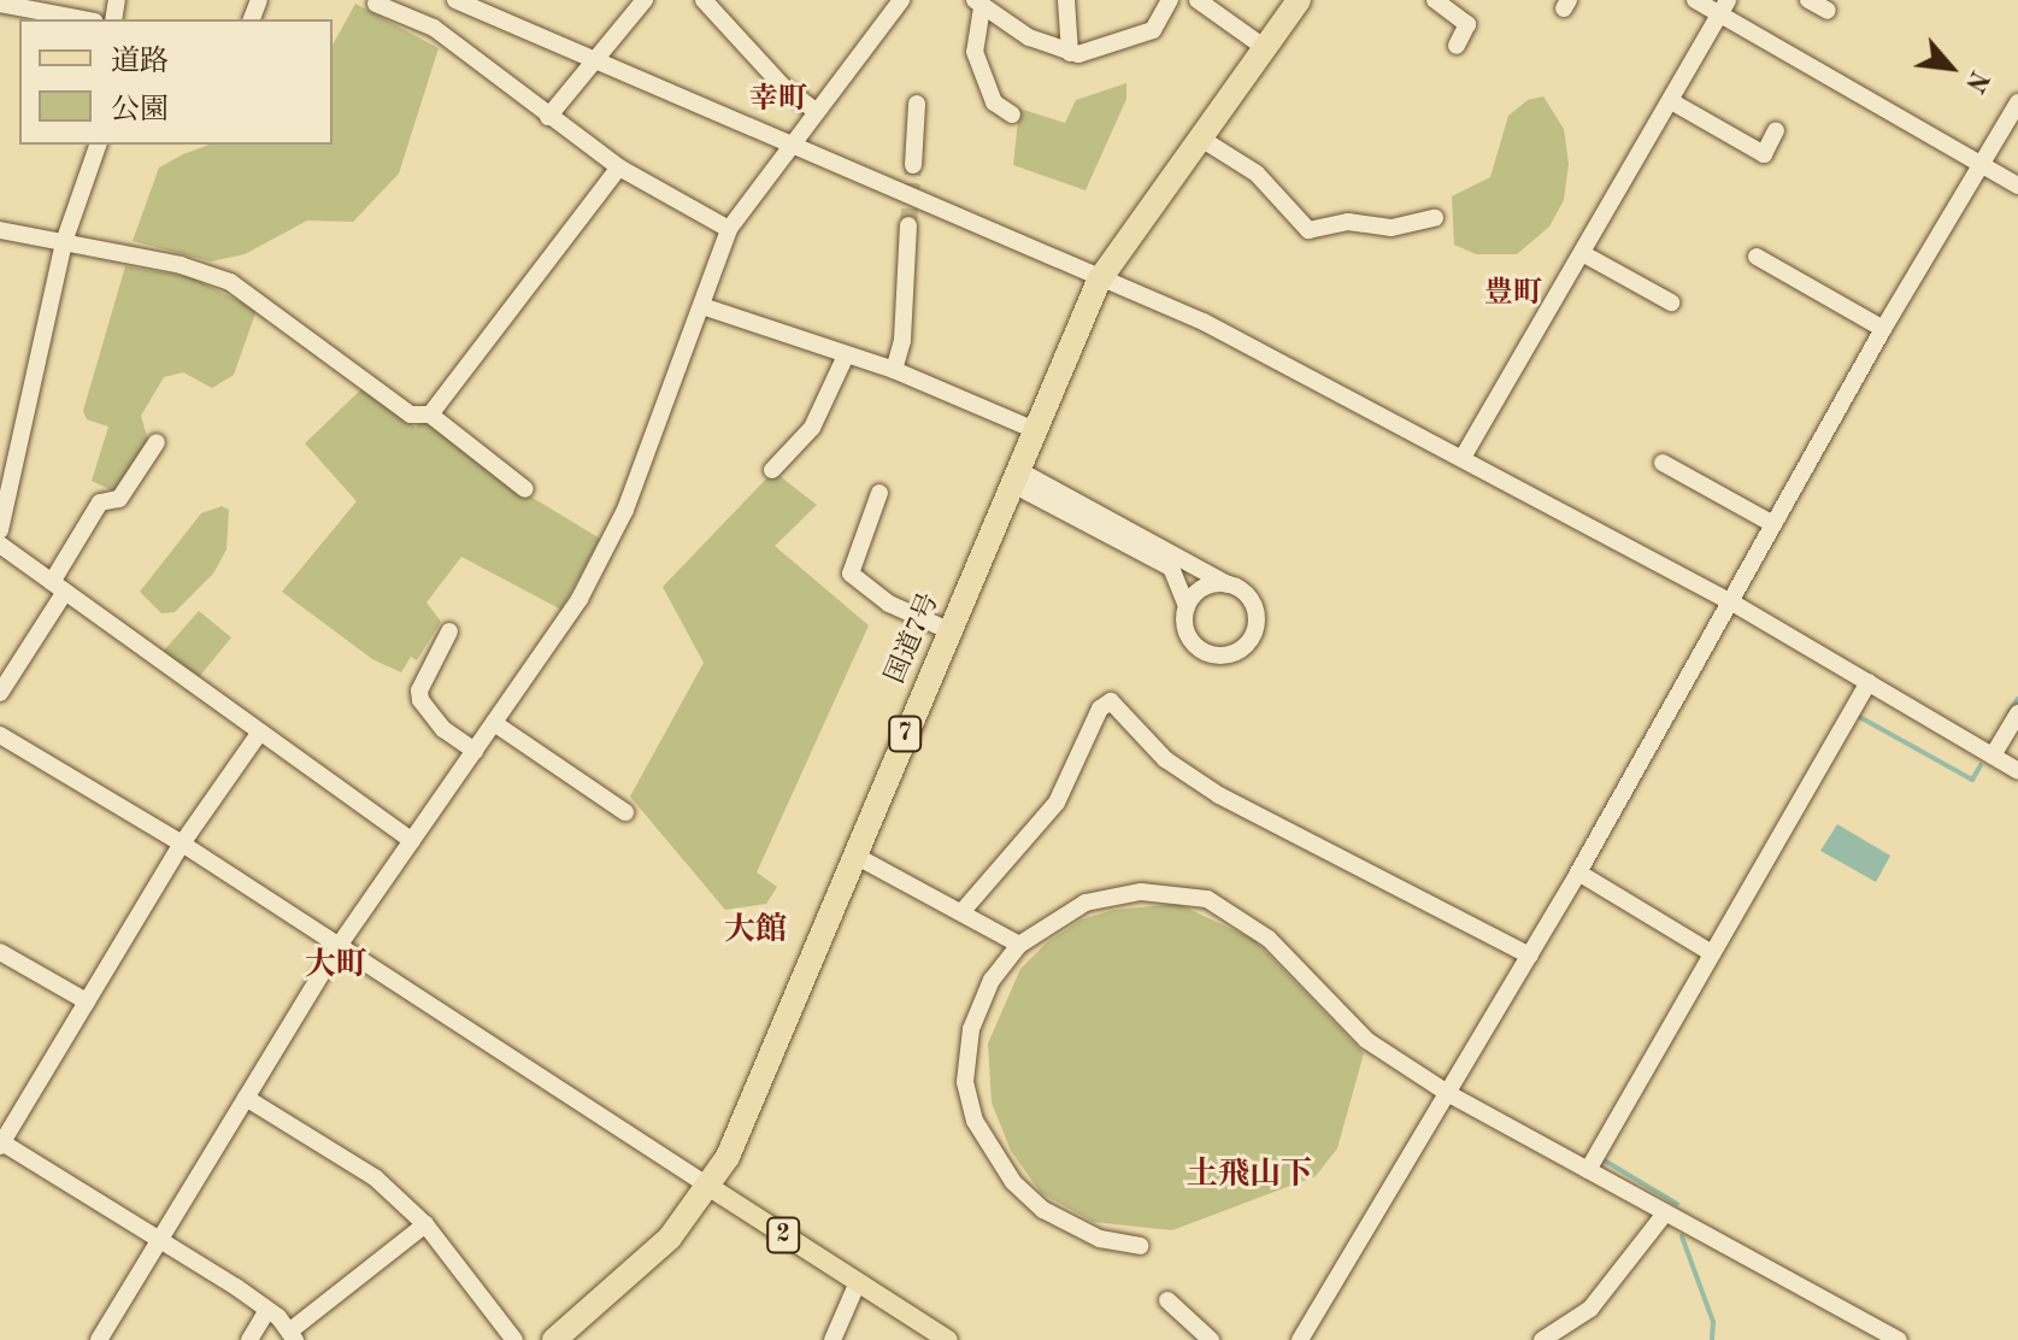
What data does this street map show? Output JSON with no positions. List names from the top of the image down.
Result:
{
  "streets": {
    "highway": ["国道7号", "7"],
    "main road": ["2"]
  },
  "crossings": [
    ["国道7号", "2"]
  ],
  "districts": [
    "幸町",
    "豊町",
    "大館",
    "大町",
    "土飛山下"
  ],
  "legend": ["道路", "公園"],
  "north": "bottom right"
}
